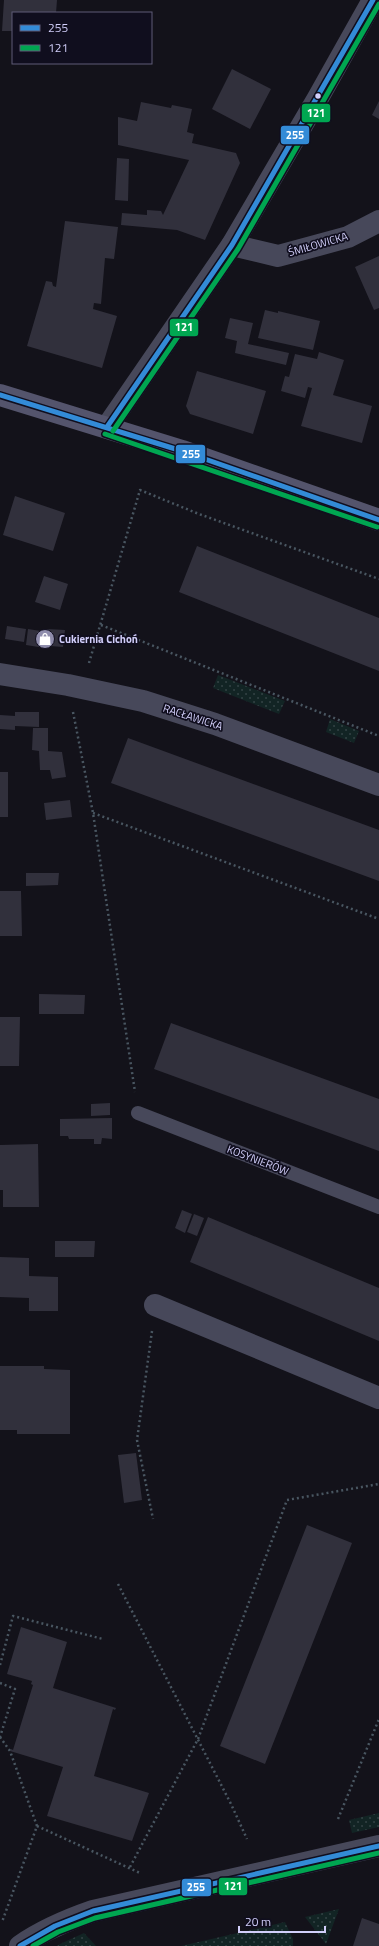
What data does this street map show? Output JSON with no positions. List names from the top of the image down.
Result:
{
  "streets": {
    "street": ["ŚMIŁOWICKA", "RACŁAWICKA"],
    "lane": ["KOSYNIERÓW"]
  },
  "places": {
    "shop": ["Cukiernia Cichoń"]
  },
  "lines": ["transit line 255", "transit line 121"],
  "legend": ["255", "121"],
  "scale_bar": "20 m"
}
